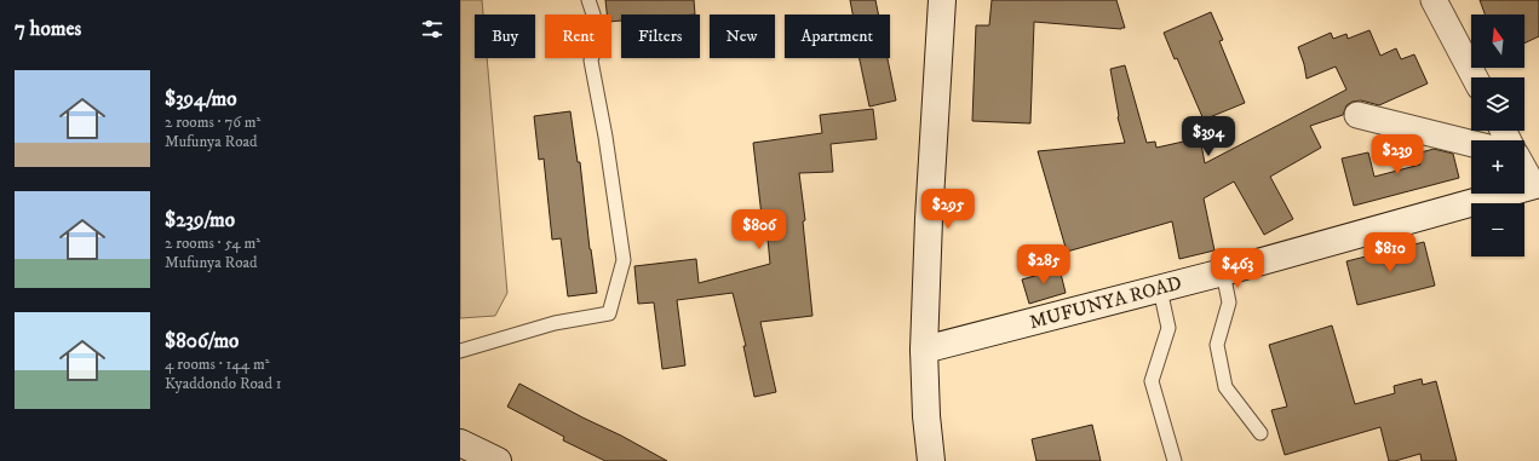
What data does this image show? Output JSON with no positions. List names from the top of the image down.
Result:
{
  "streets": {
    "street": ["MUFUNYA ROAD"]
  },
  "north": "top",
  "page": {
    "heading": "7 homes",
    "map_buttons": ["+", "−"],
    "chip": [
      "Buy",
      "Rent",
      "Filters",
      "New",
      "Apartment"
    ],
    "list": [
      {
        "name": "$394/mo",
        "note": "2 rooms · 76 m² · Mufunya Road"
      },
      {
        "name": "$239/mo",
        "note": "2 rooms · 54 m² · Mufunya Road"
      },
      {
        "name": "$806/mo",
        "note": "4 rooms · 144 m² · Kyaddondo Road 1"
      }
    ],
    "price": [
      "$394",
      "$239",
      "$295",
      "$806",
      "$810",
      "$285",
      "$463"
    ]
  }
}
